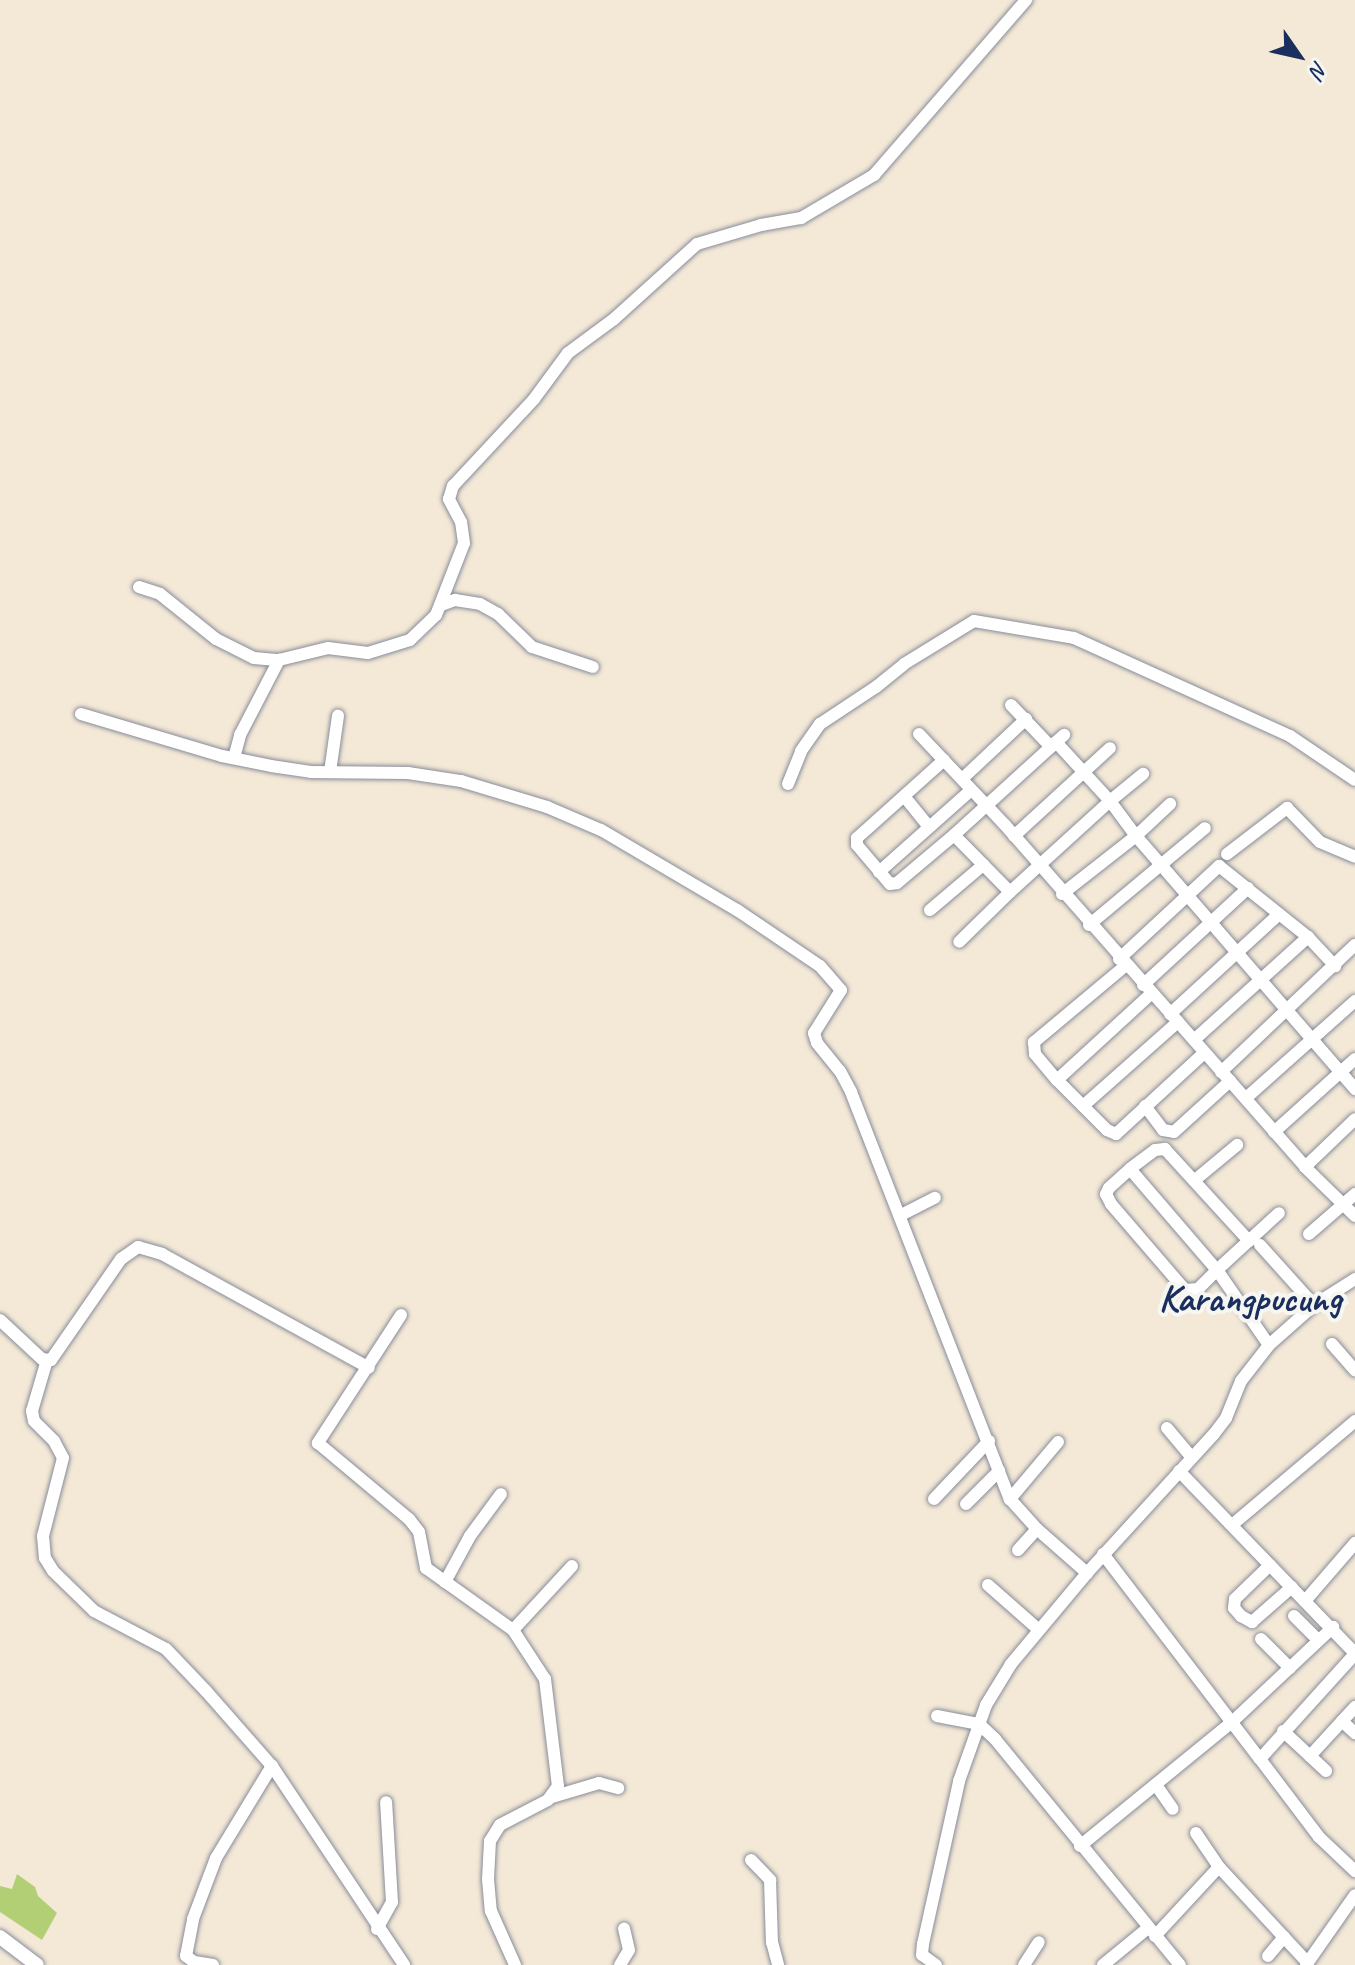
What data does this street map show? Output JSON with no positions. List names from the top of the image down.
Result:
{
  "districts": ["Karangpucung"],
  "north": "bottom right"
}
